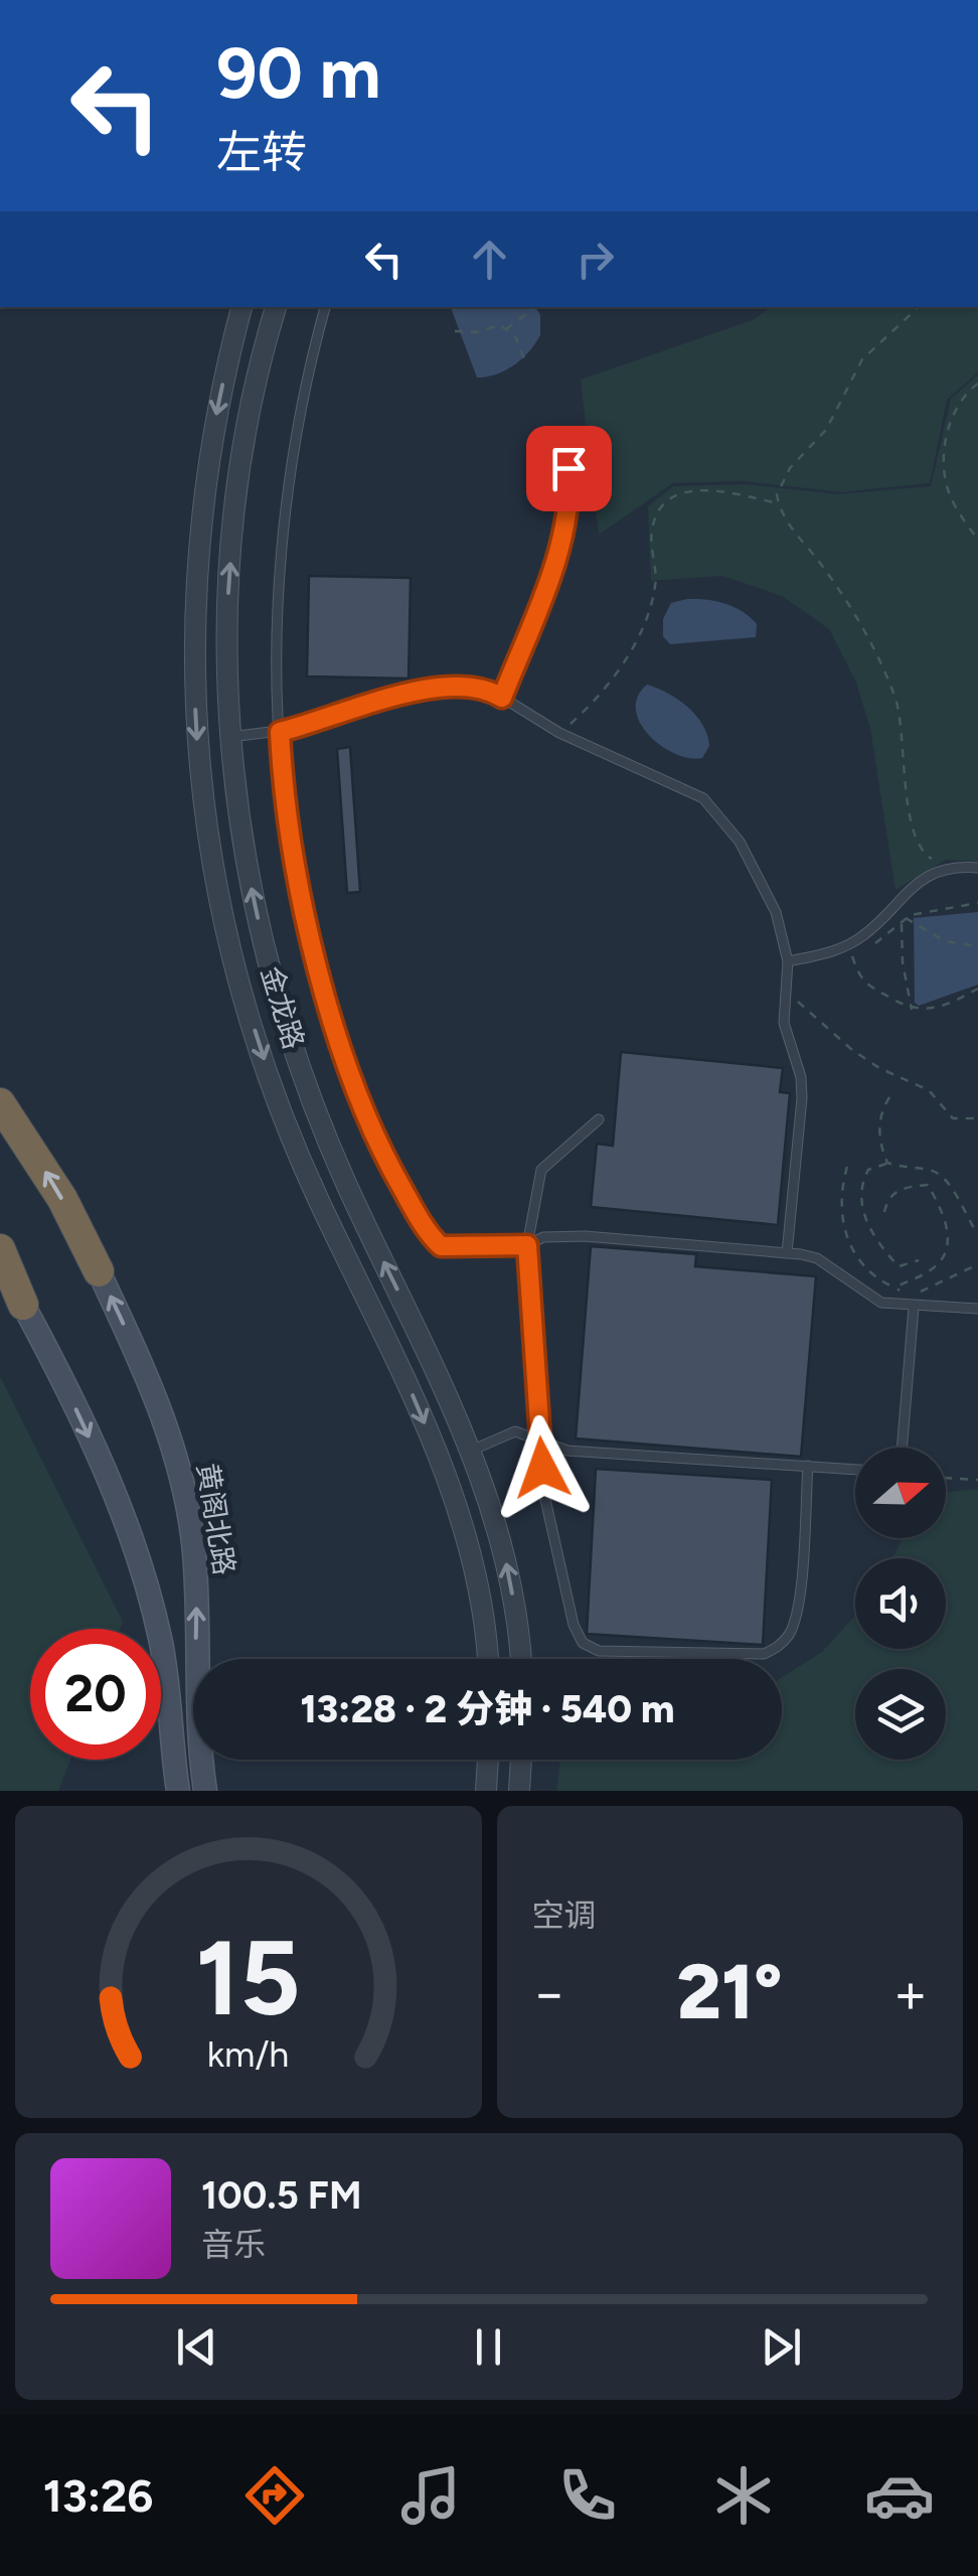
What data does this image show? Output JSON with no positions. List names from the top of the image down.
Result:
{
  "streets": {
    "main road": ["黄阁北路"],
    "street": ["金龙路"]
  },
  "north": "right",
  "page": {
    "turn": ["90 m", "左转"],
    "limit": "20",
    "trip": "13:28 · 2 分钟 · 540 m",
    "tile": "空调",
    "heat": ["−", "21°", "+"],
    "song": ["100.5 FM", "音乐"],
    "tabs": "13:26",
    "gauge": ["15", "km/h"]
  }
}
